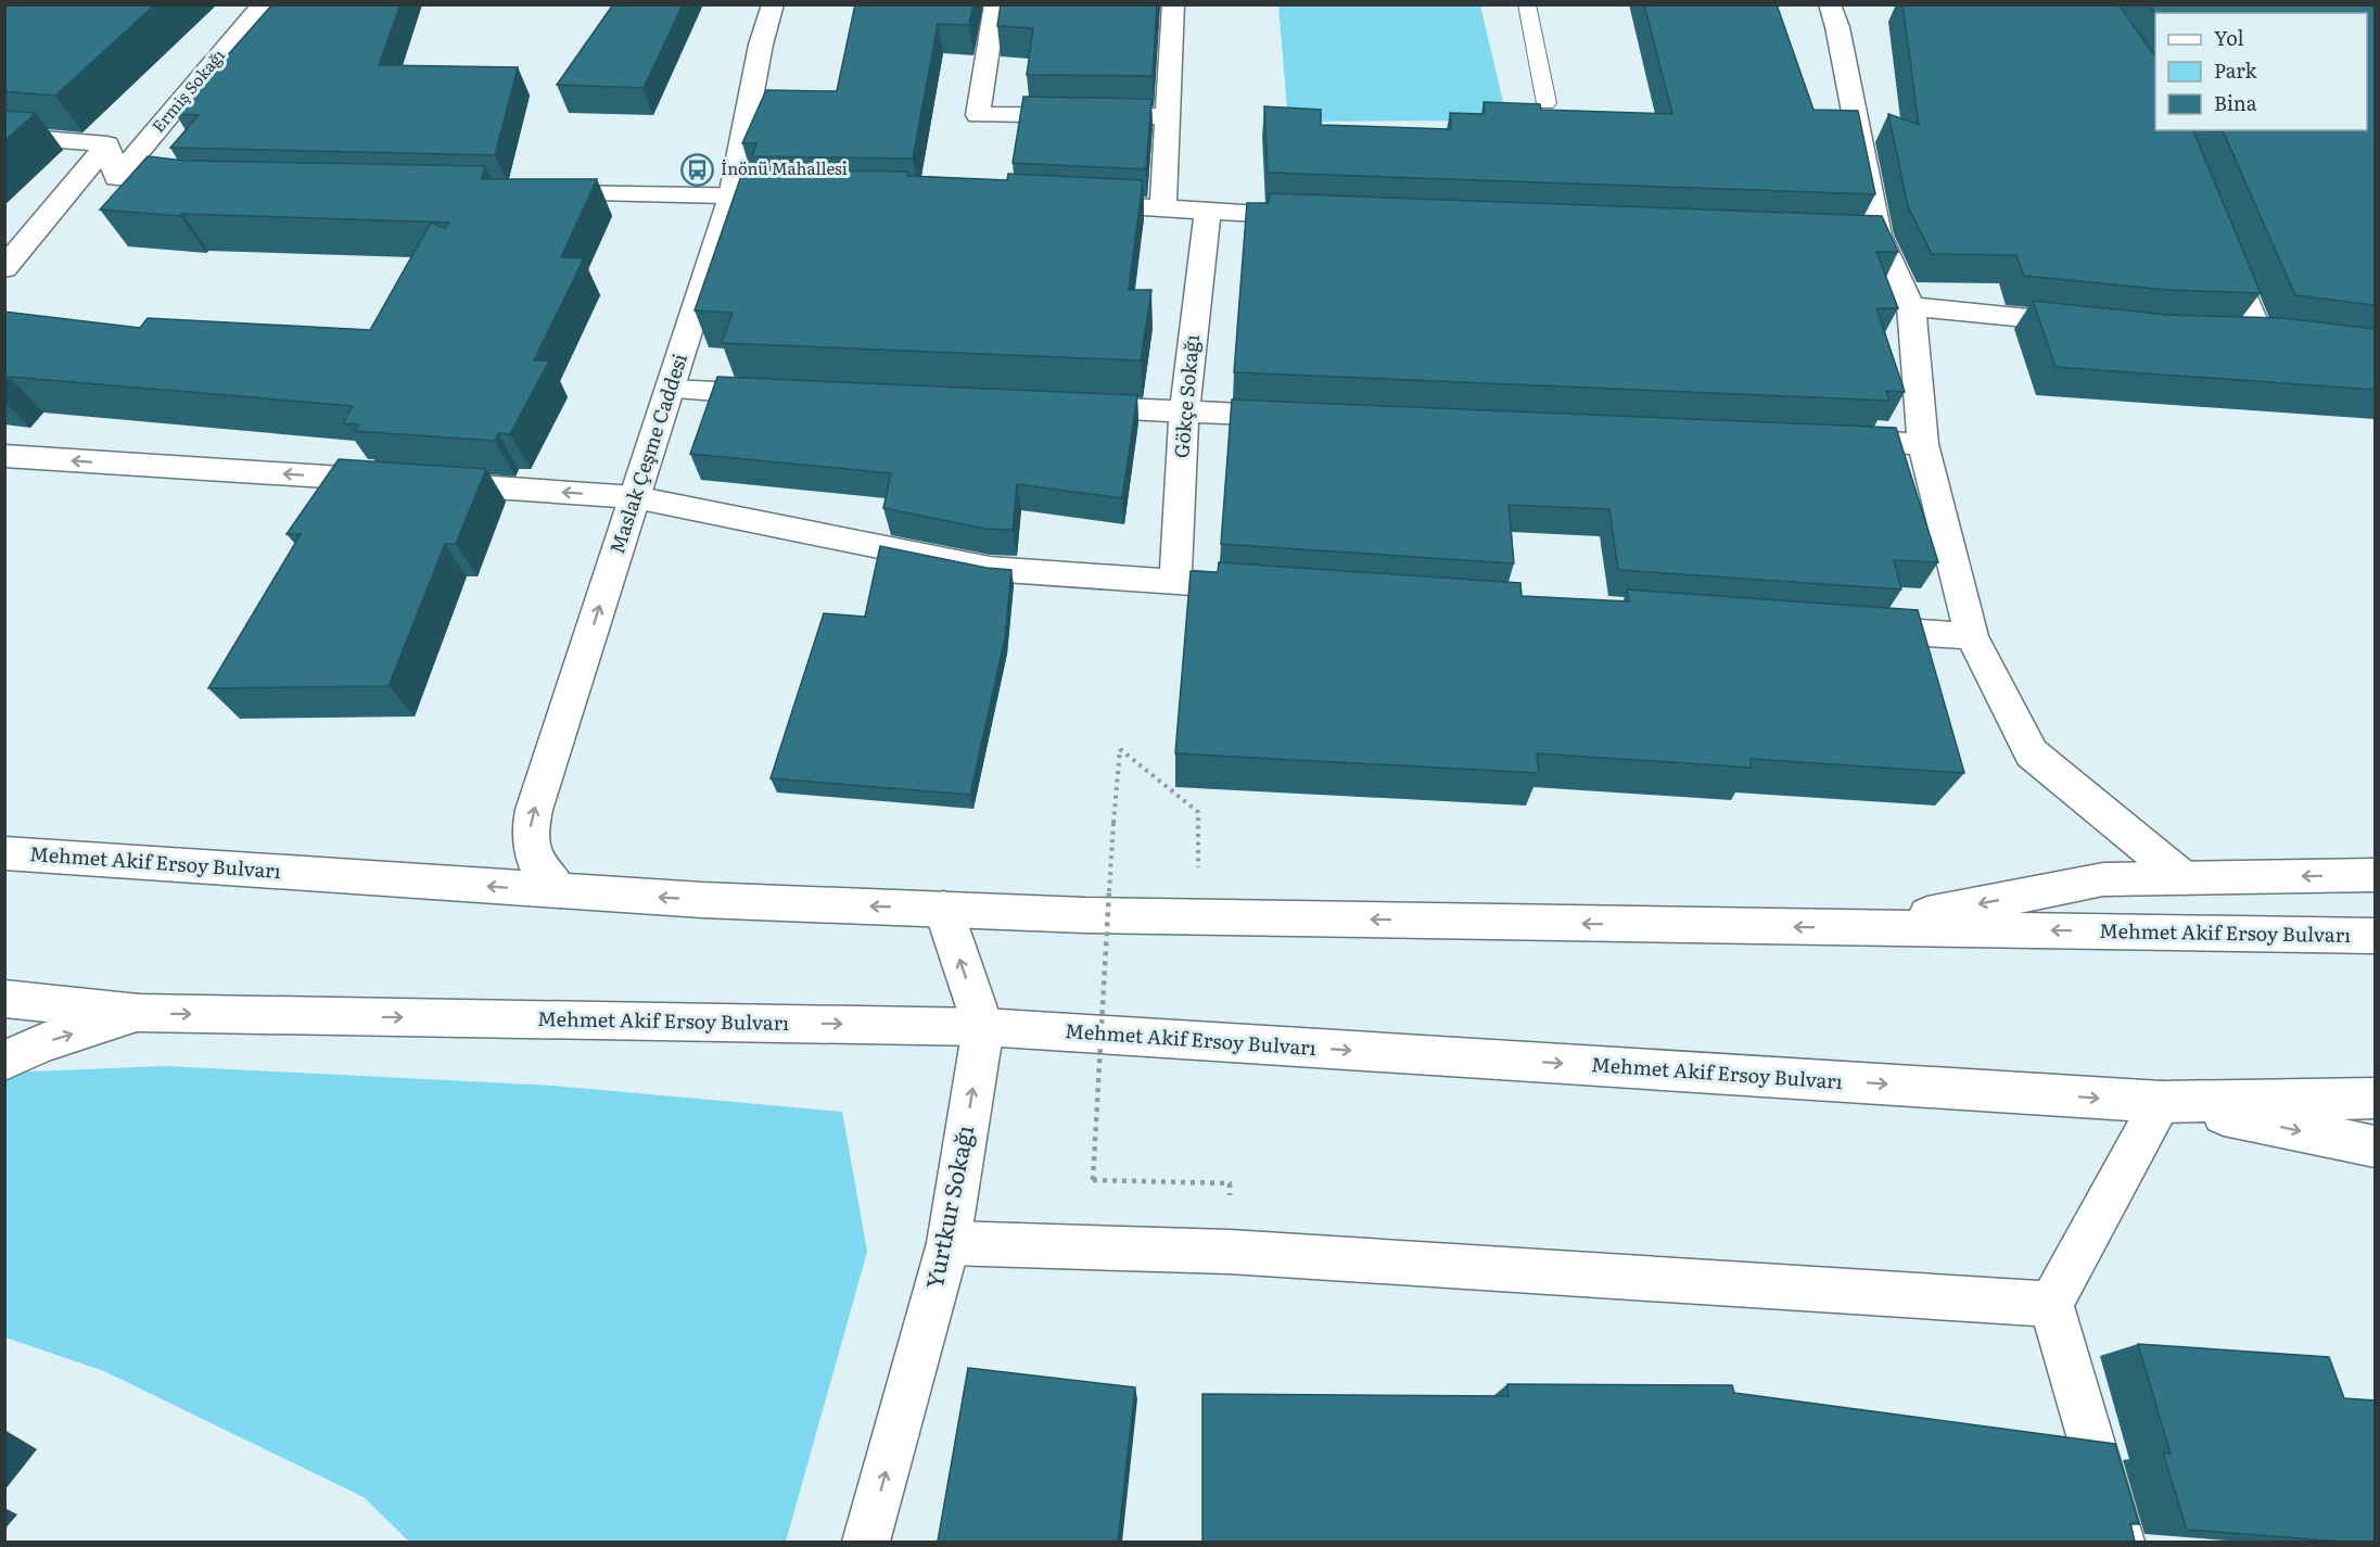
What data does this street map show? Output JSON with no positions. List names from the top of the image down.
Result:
{
  "streets": {
    "street": [
      "Ermiş Sokağı",
      "Gökçe Sokağı",
      "Maslak Çeşme Caddesi",
      "Mehmet Akif Ersoy Bulvarı",
      "Yurtkur Sokağı"
    ]
  },
  "crossings": [
    ["Maslak Çeşme Caddesi", "Mehmet Akif Ersoy Bulvarı"],
    ["Mehmet Akif Ersoy Bulvarı", "Yurtkur Sokağı"]
  ],
  "one_way": ["Maslak Çeşme Caddesi", "Yurtkur Sokağı"],
  "places": {
    "bus stop": ["İnönü Mahallesi"]
  },
  "legend": ["Yol", "Park", "Bina"]
}
